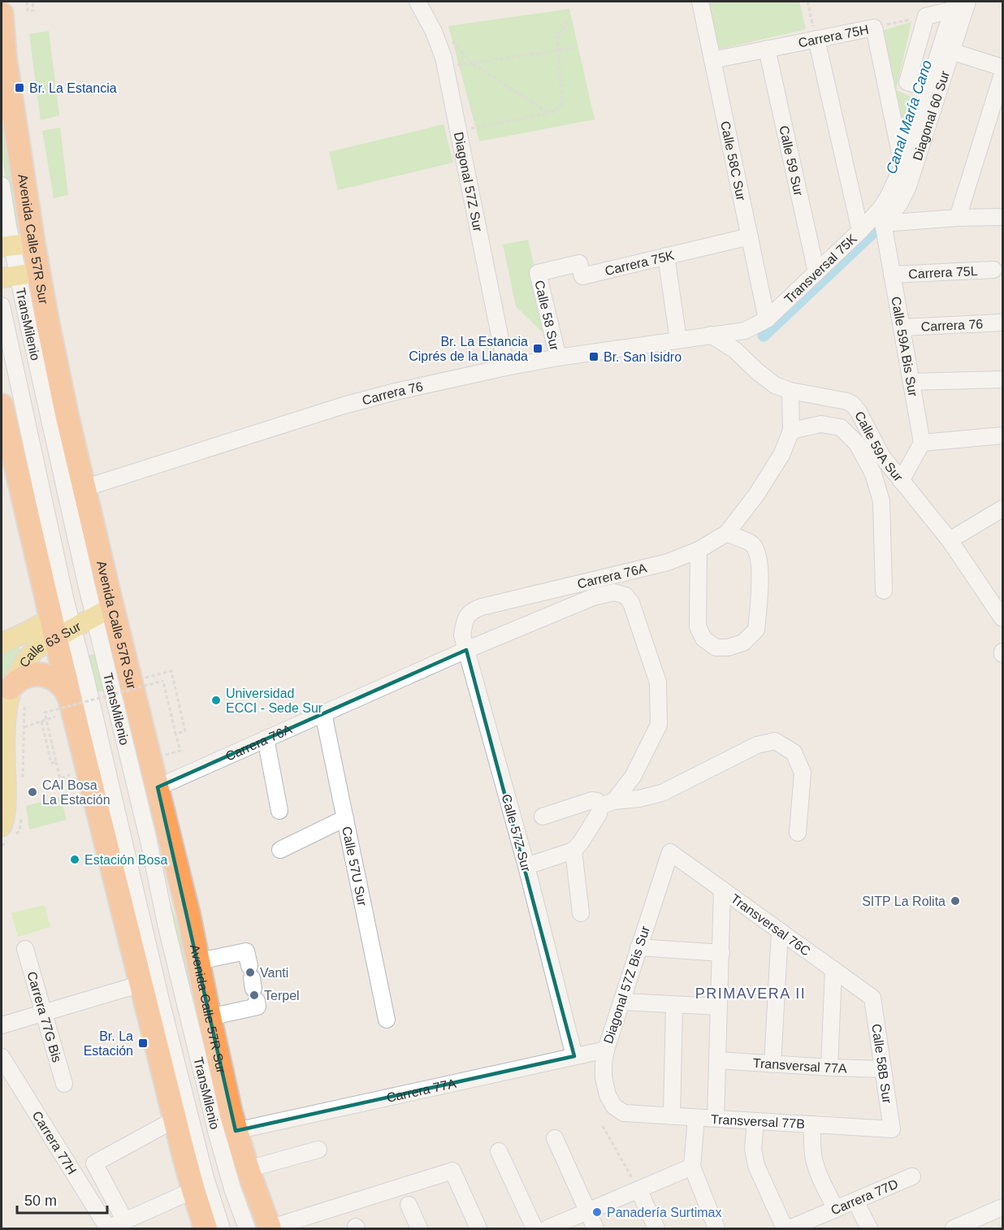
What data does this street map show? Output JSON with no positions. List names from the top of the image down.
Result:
{
  "streets": {
    "highway": ["Avenida Calle 57R Sur"],
    "main road": ["Calle 63 Sur"],
    "street": [
      "Carrera 75H",
      "Diagonal 60 Sur",
      "Calle 58C Sur",
      "Calle 59 Sur",
      "Diagonal 57Z Sur",
      "Carrera 75K",
      "Transversal 75K",
      "Carrera 75L",
      "Calle 58 Sur",
      "TransMilenio",
      "Carrera 76",
      "Calle 59A Bis Sur",
      "Calle 59A Sur",
      "Carrera 76A",
      "Calle 57Z Sur",
      "Calle 57U Sur",
      "Transversal 76C",
      "Diagonal 57Z Bis Sur",
      "Carrera 77G Bis",
      "Calle 58B Sur",
      "Transversal 77A",
      "Carrera 77A",
      "Transversal 77B",
      "Carrera 77H",
      "Carrera 77D"
    ]
  },
  "crossings": [
    ["Carrera 75H", "Calle 58C Sur"],
    ["Carrera 75H", "Calle 59 Sur"],
    ["Diagonal 60 Sur", "Transversal 75K"],
    ["Diagonal 60 Sur", "Calle 59A Bis Sur"],
    ["Calle 58C Sur", "Carrera 75K"],
    ["Calle 58C Sur", "Transversal 75K"],
    ["Calle 59 Sur", "Transversal 75K"],
    ["Diagonal 57Z Sur", "Carrera 76"],
    ["Avenida Calle 57R Sur", "TransMilenio"],
    ["Avenida Calle 57R Sur", "Carrera 76"],
    ["Avenida Calle 57R Sur", "Carrera 76A"],
    ["Avenida Calle 57R Sur", "Calle 63 Sur"],
    ["Avenida Calle 57R Sur", "Carrera 77A"],
    ["Carrera 75K", "Calle 58 Sur"],
    ["Transversal 75K", "Carrera 76"],
    ["Transversal 75K", "Calle 59A Bis Sur"],
    ["Transversal 75K", "Calle 59A Sur"],
    ["Carrera 75L", "Calle 59A Bis Sur"],
    ["Calle 58 Sur", "Carrera 76"],
    ["TransMilenio", "Calle 63 Sur"],
    ["Carrera 76", "Calle 59A Bis Sur"],
    ["Carrera 76", "Calle 59A Sur"],
    ["Carrera 76A", "Calle 57Z Sur"],
    ["Carrera 76A", "Calle 57U Sur"],
    ["Calle 57Z Sur", "Carrera 77A"],
    ["Transversal 76C", "Diagonal 57Z Bis Sur"],
    ["Transversal 76C", "Calle 58B Sur"],
    ["Diagonal 57Z Bis Sur", "Carrera 77A"],
    ["Diagonal 57Z Bis Sur", "Transversal 77B"],
    ["Calle 58B Sur", "Transversal 77A"],
    ["Calle 58B Sur", "Transversal 77B"]
  ],
  "districts": ["PRIMAVERA II"],
  "water": ["Canal María Cano"],
  "places": {
    "transit": [
      "Br. La Estancia",
      "Br. La Estancia Ciprés de la Llanada",
      "Br. San Isidro",
      "Br. La Estación"
    ],
    "other": [
      "Universidad ECCI - Sede Sur",
      "CAI Bosa La Estación",
      "Estación Bosa",
      "SITP La Rolita",
      "Vanti",
      "Terpel",
      "Panadería Surtimax"
    ]
  },
  "scale_bar": "50 m"
}
